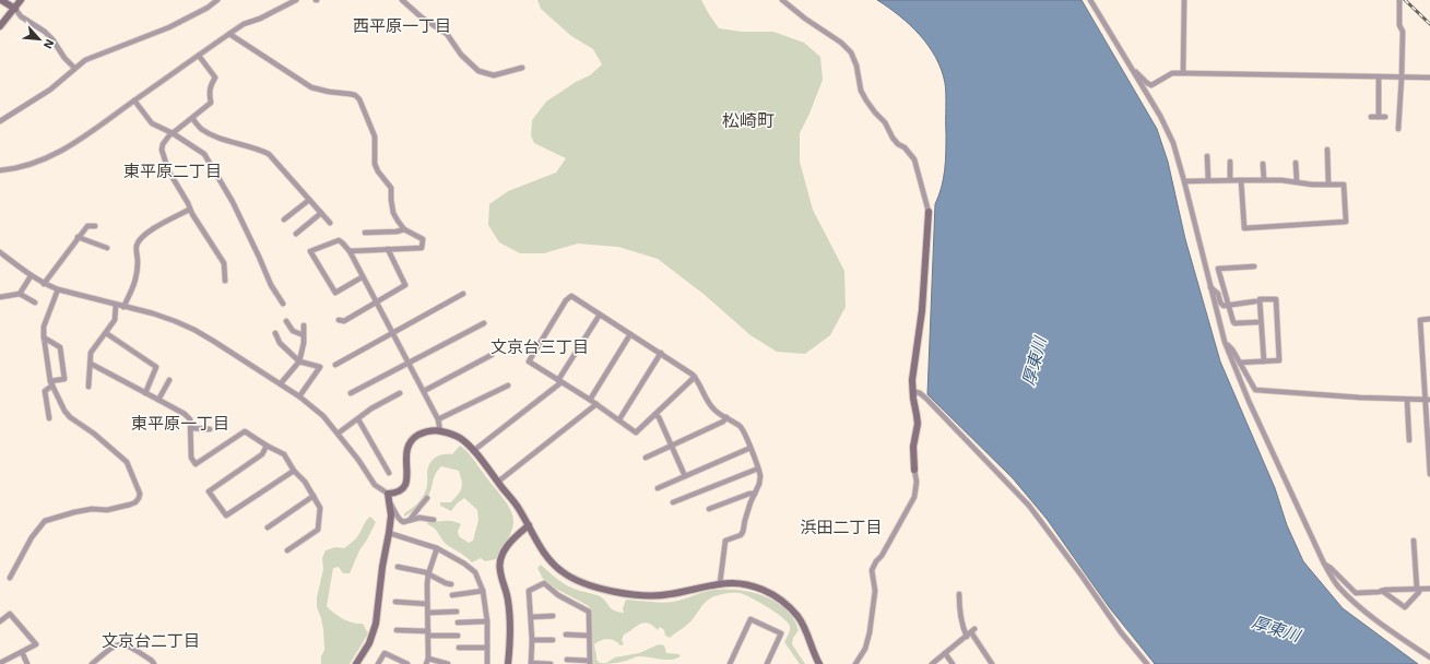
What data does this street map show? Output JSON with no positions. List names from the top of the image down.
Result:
{
  "districts": [
    "西平原一丁目",
    "松崎町",
    "東平原二丁目",
    "文京台三丁目",
    "東平原一丁目",
    "浜田二丁目",
    "文京台二丁目"
  ],
  "water": ["厚東川"],
  "north": "bottom right"
}
